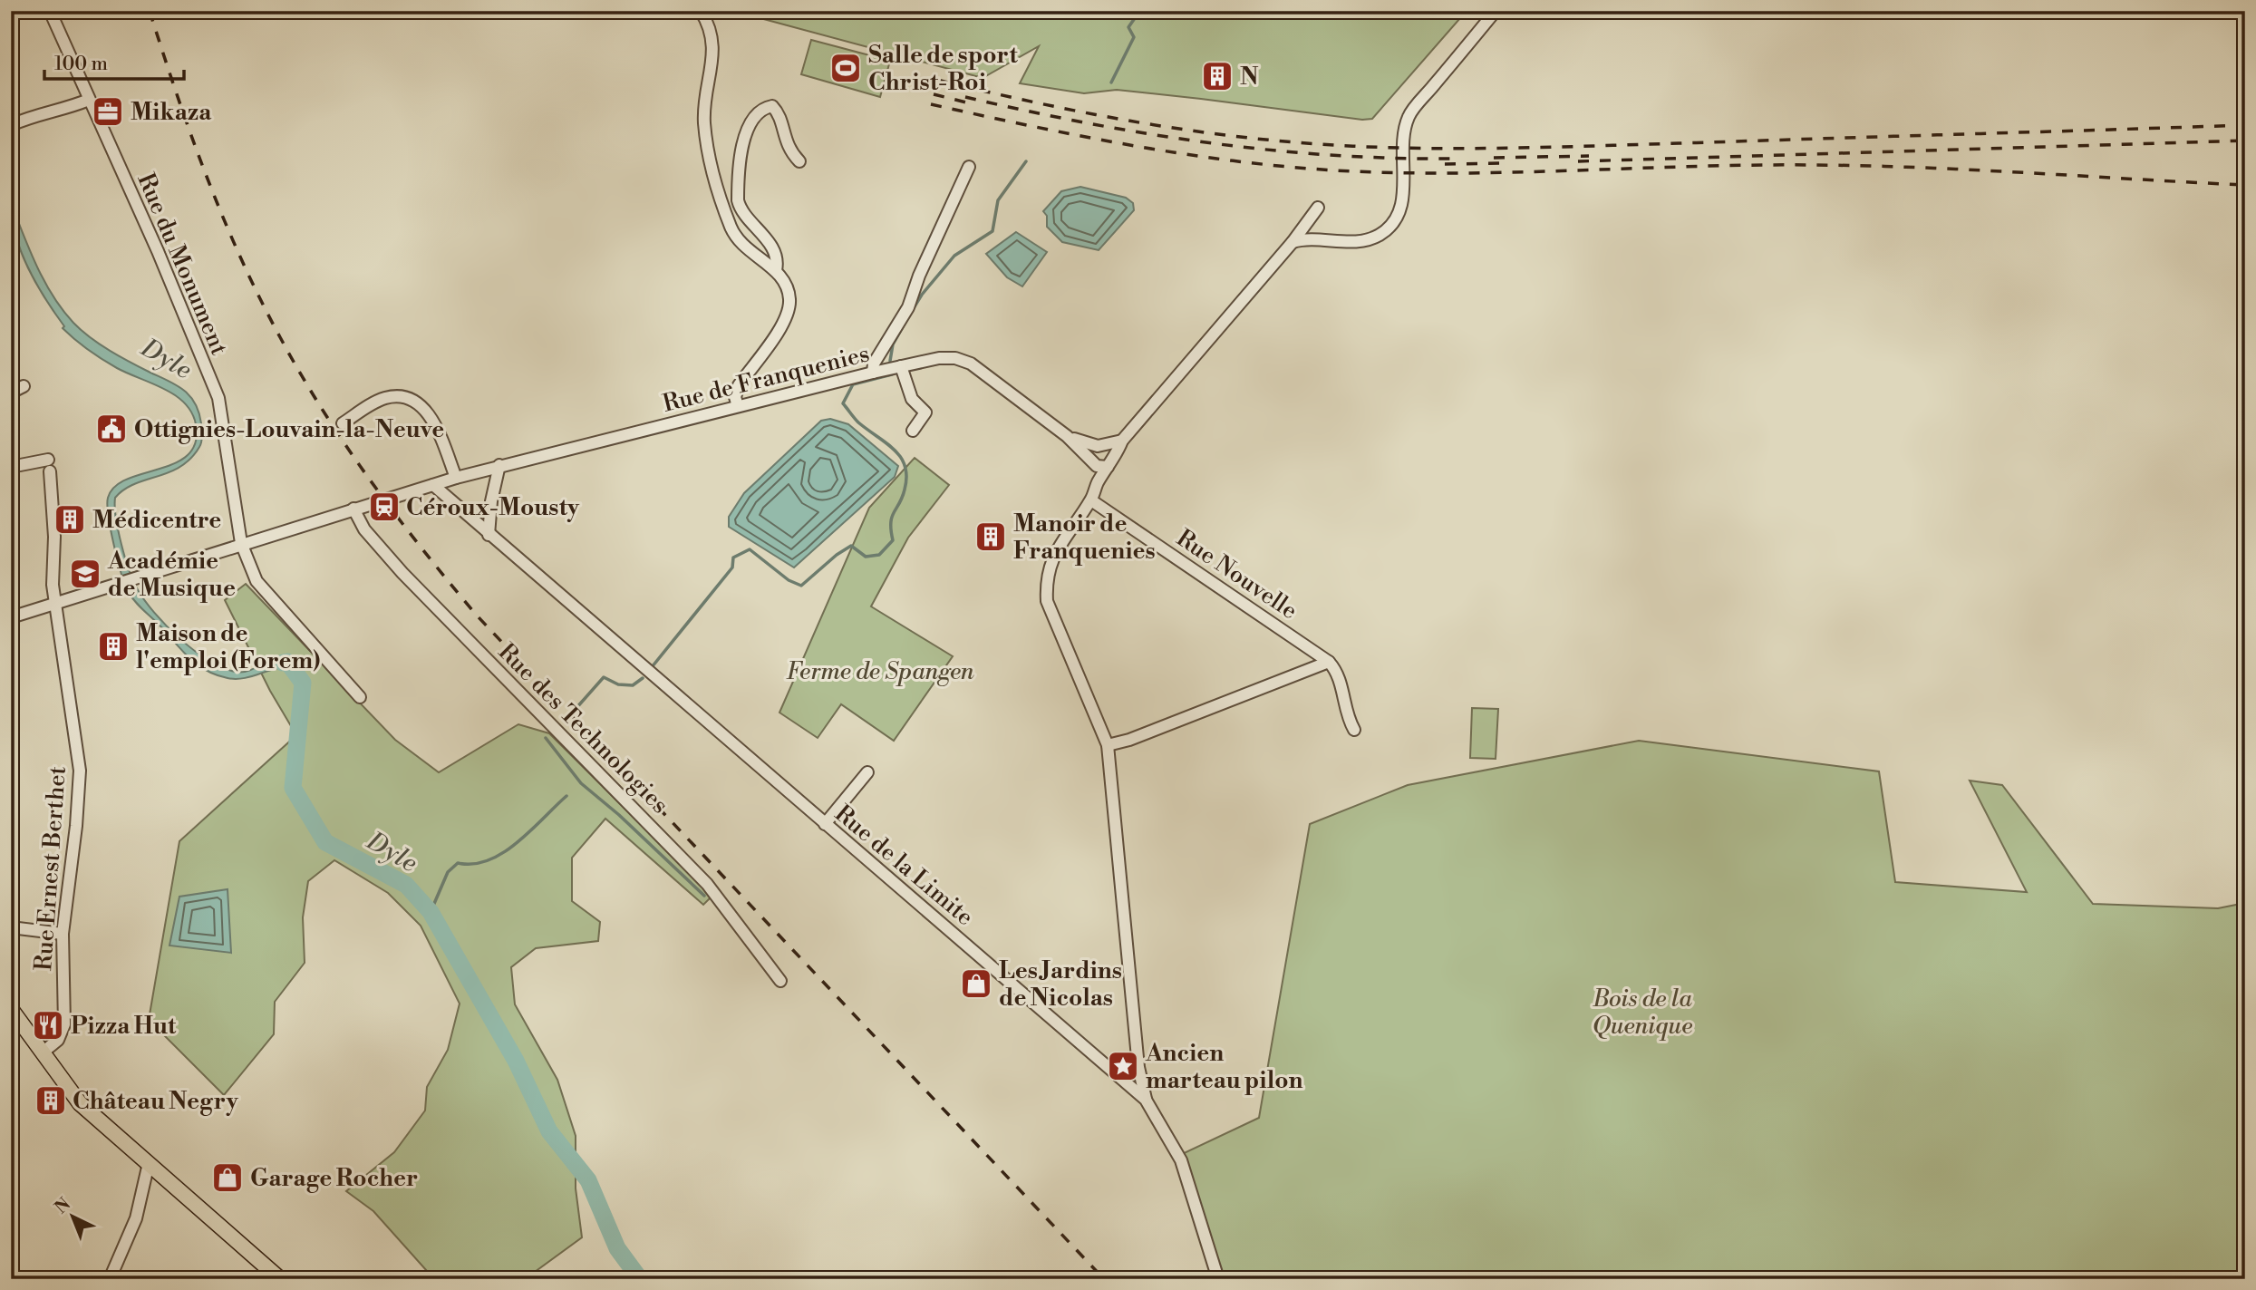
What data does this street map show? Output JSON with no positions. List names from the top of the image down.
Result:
{
  "streets": {
    "street": [
      "Rue du Monument",
      "Rue de Franquenies",
      "Rue Nouvelle",
      "Rue des Technologies",
      "Rue de la Limite",
      "Rue Ernest Berthet"
    ]
  },
  "crossings": [
    ["Rue du Monument", "Rue de Franquenies"],
    ["Rue de Franquenies", "Rue des Technologies"],
    ["Rue de Franquenies", "Rue de la Limite"],
    ["Rue de Franquenies", "Rue Ernest Berthet"]
  ],
  "water": ["Dyle"],
  "parks": ["Ferme de Spangen", "Bois de la Quenique"],
  "places": {
    "sports": ["Salle de sport Christ-Roi"],
    "building": [
      "N",
      "Médicentre",
      "Manoir de Franquenies",
      "Maison de l'emploi (Forem)",
      "Château Negry"
    ],
    "office": ["Mikaza"],
    "public building": ["Ottignies-Louvain-la-Neuve"],
    "station": ["Céroux-Mousty"],
    "school or university": ["Académie de Musique"],
    "shop": ["Les Jardins de Nicolas", "Garage Rocher"],
    "restaurant": ["Pizza Hut"],
    "place": ["Ancien marteau pilon"]
  },
  "scale_bar": "100 m",
  "north": "top left"
}
